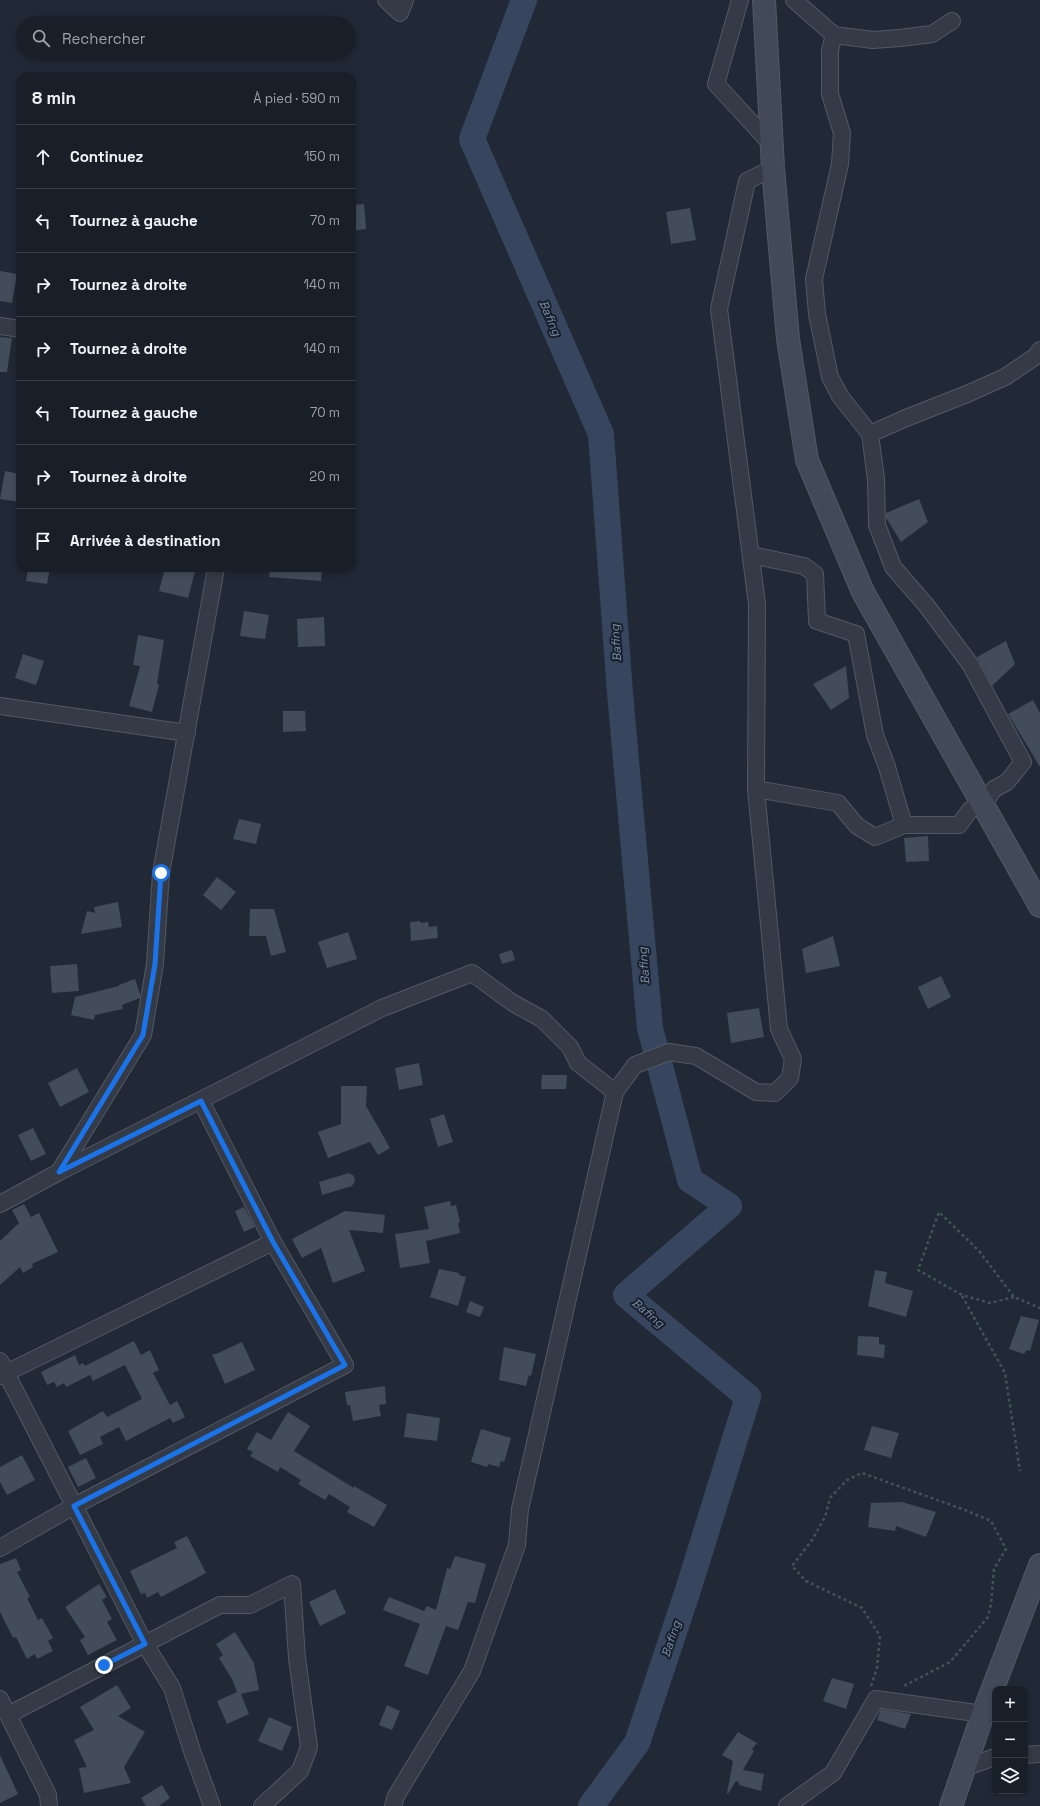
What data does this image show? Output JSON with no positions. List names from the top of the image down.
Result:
{
  "water": ["Bafing"],
  "page": {
    "search": "Rechercher",
    "heading": ["8 min", "À pied · 590 m"],
    "list": [
      ["Continuez", "150 m"],
      ["Tournez à gauche", "70 m"],
      ["Tournez à droite", "140 m"],
      ["Tournez à droite", "140 m"],
      ["Tournez à gauche", "70 m"],
      ["Tournez à droite", "20 m"],
      "Arrivée à destination"
    ],
    "map_buttons": ["+", "−"]
  }
}
